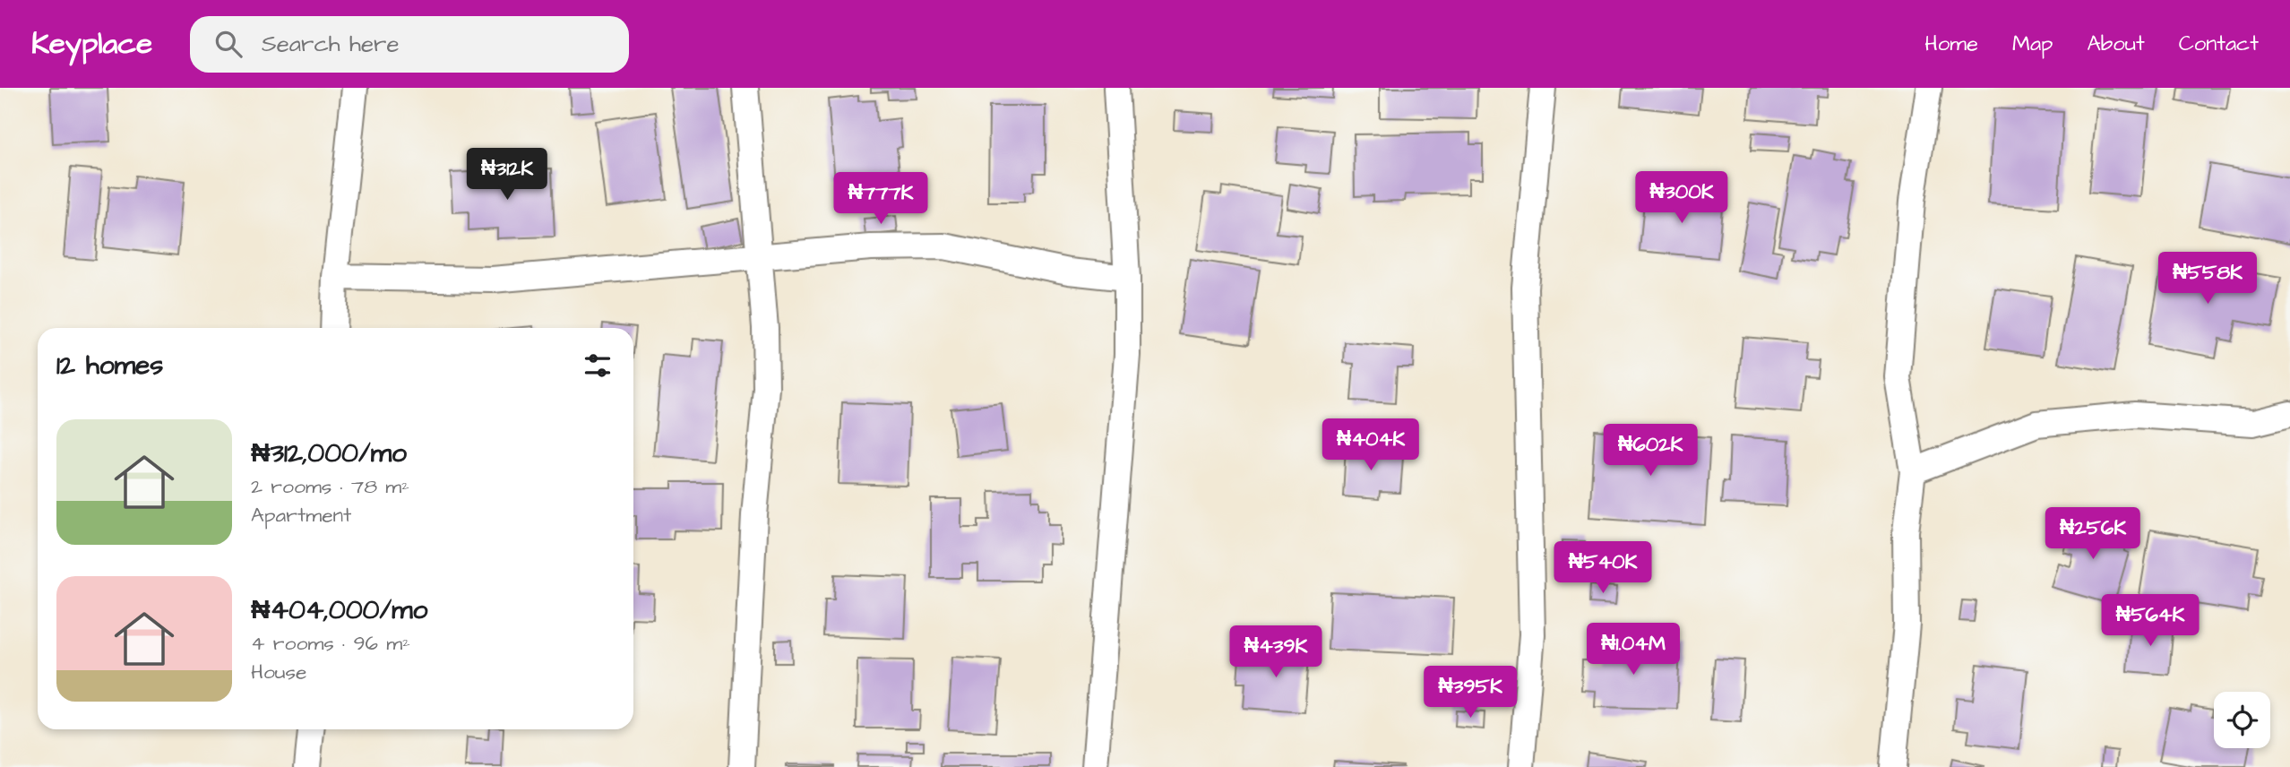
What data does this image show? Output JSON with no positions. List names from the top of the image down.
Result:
{
  "page": {
    "header": "Keyplace",
    "search": "Search here",
    "nav": [
      "Home",
      "Map",
      "About",
      "Contact"
    ],
    "price": [
      "₦312K",
      "₦300K",
      "₦777K",
      "₦558K",
      "₦404K",
      "₦602K",
      "₦256K",
      "₦540K",
      "₦564K",
      "₦1.04M",
      "₦439K",
      "₦395K"
    ],
    "heading": "12 homes",
    "list": [
      {
        "name": "₦312,000/mo",
        "note": "2 rooms · 78 m² · Apartment"
      },
      {
        "name": "₦404,000/mo",
        "note": "4 rooms · 96 m² · House"
      }
    ]
  }
}
